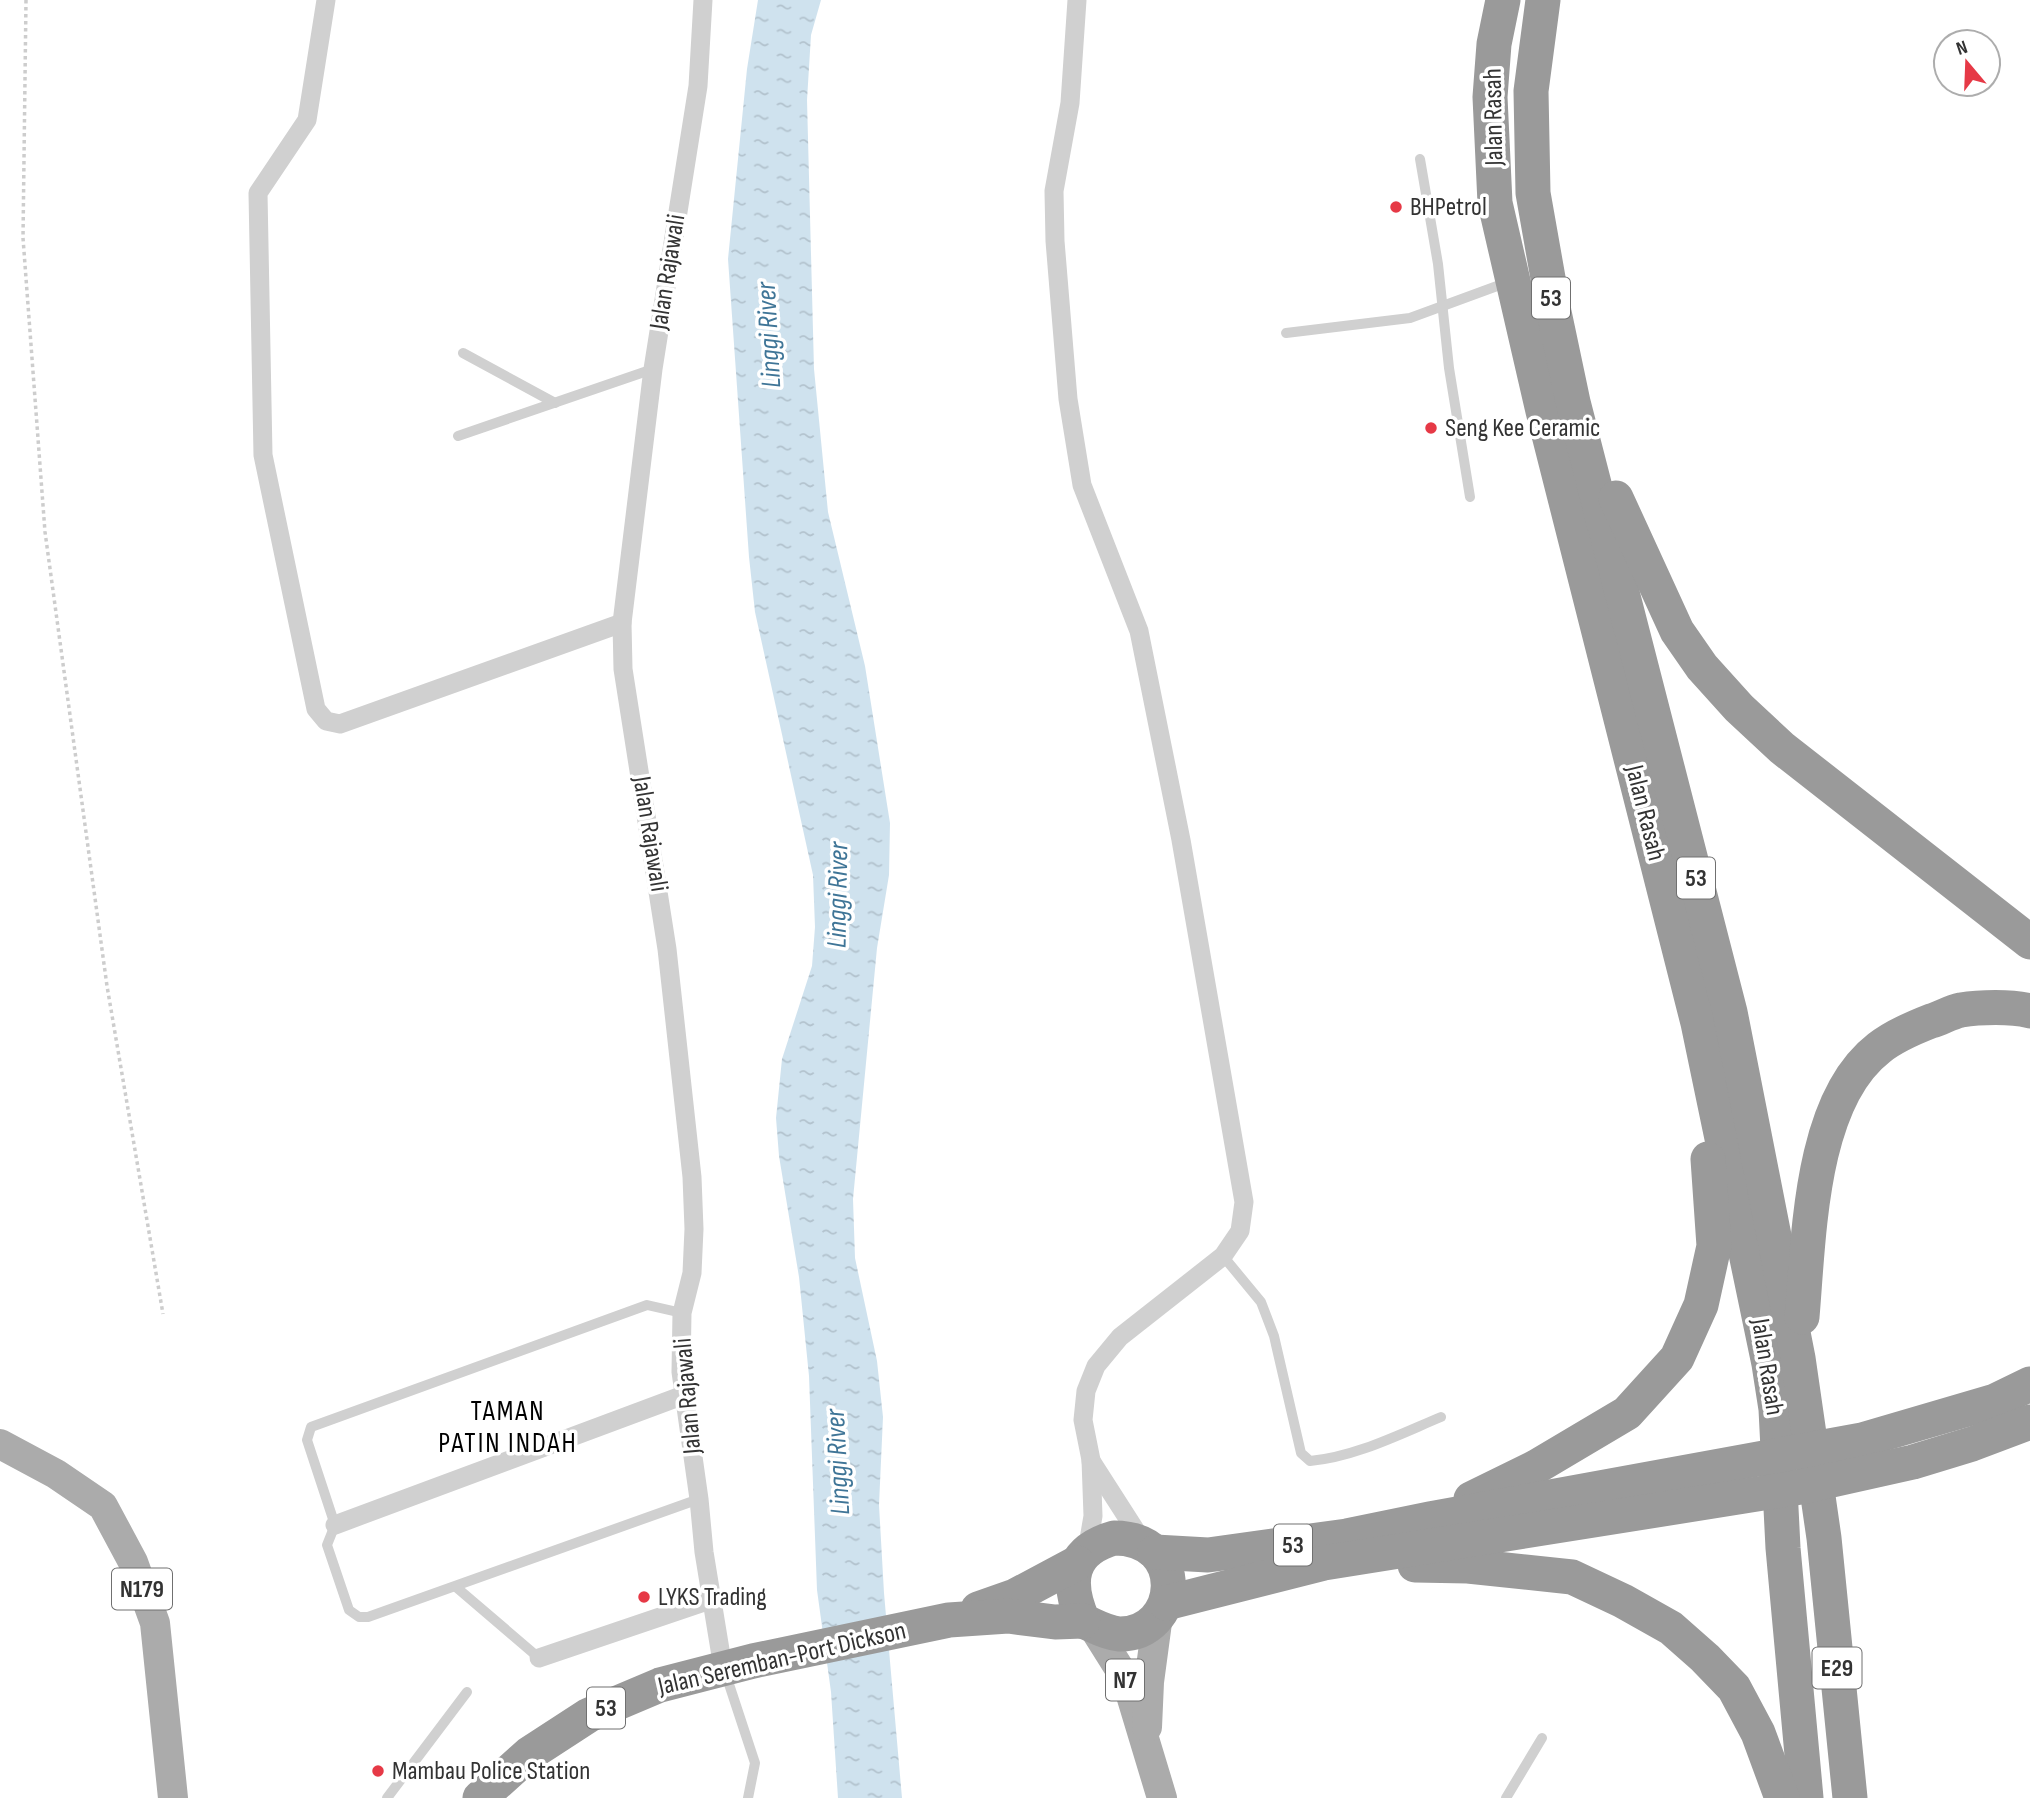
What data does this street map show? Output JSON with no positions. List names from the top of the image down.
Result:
{
  "streets": {
    "highway": [
      "Jalan Rasah",
      "53",
      "Jalan Seremban-Port Dickson",
      "E29"
    ],
    "main road": ["N179", "N7"],
    "street": ["Jalan Rajawali"]
  },
  "crossings": [
    ["Jalan Rajawali", "Jalan Seremban-Port Dickson"],
    ["53", "Jalan Seremban-Port Dickson"],
    ["53", "N7"],
    ["Jalan Seremban-Port Dickson", "N7"]
  ],
  "districts": ["TAMAN PATIN INDAH"],
  "water": ["Linggi River"],
  "places": [
    "BHPetrol",
    "Seng Kee Ceramic",
    "LYKS Trading",
    "Mambau Police Station"
  ],
  "north": "top"
}
